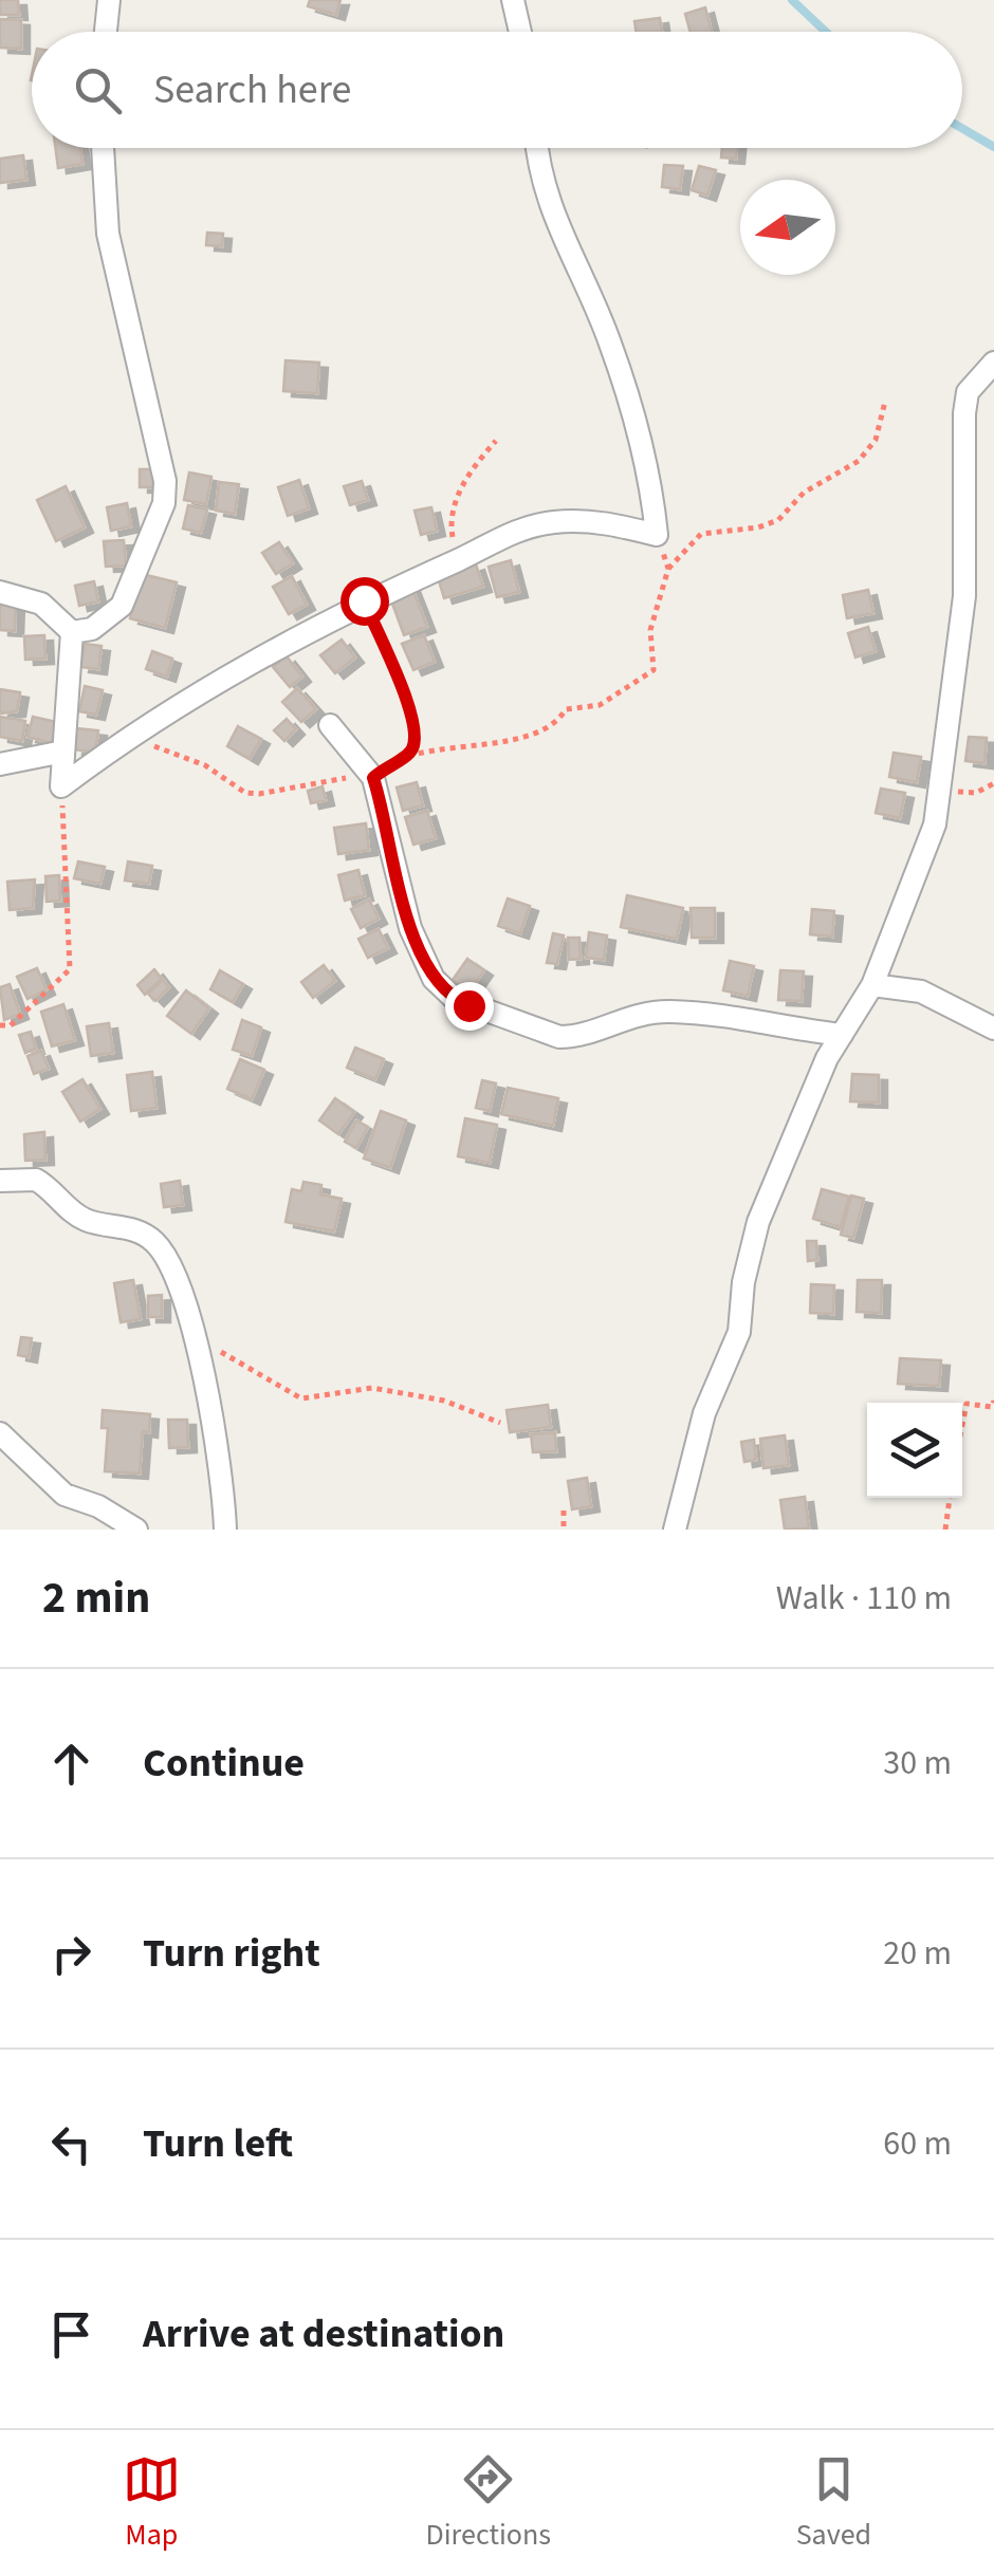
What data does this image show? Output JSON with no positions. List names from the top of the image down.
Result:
{
  "north": "left",
  "page": {
    "search": "Search here",
    "heading": ["2 min", "Walk · 110 m"],
    "list": [
      ["Continue", "30 m"],
      ["Turn right", "20 m"],
      ["Turn left", "60 m"],
      "Arrive at destination"
    ],
    "nav": ["Map", "Directions", "Saved"]
  }
}
